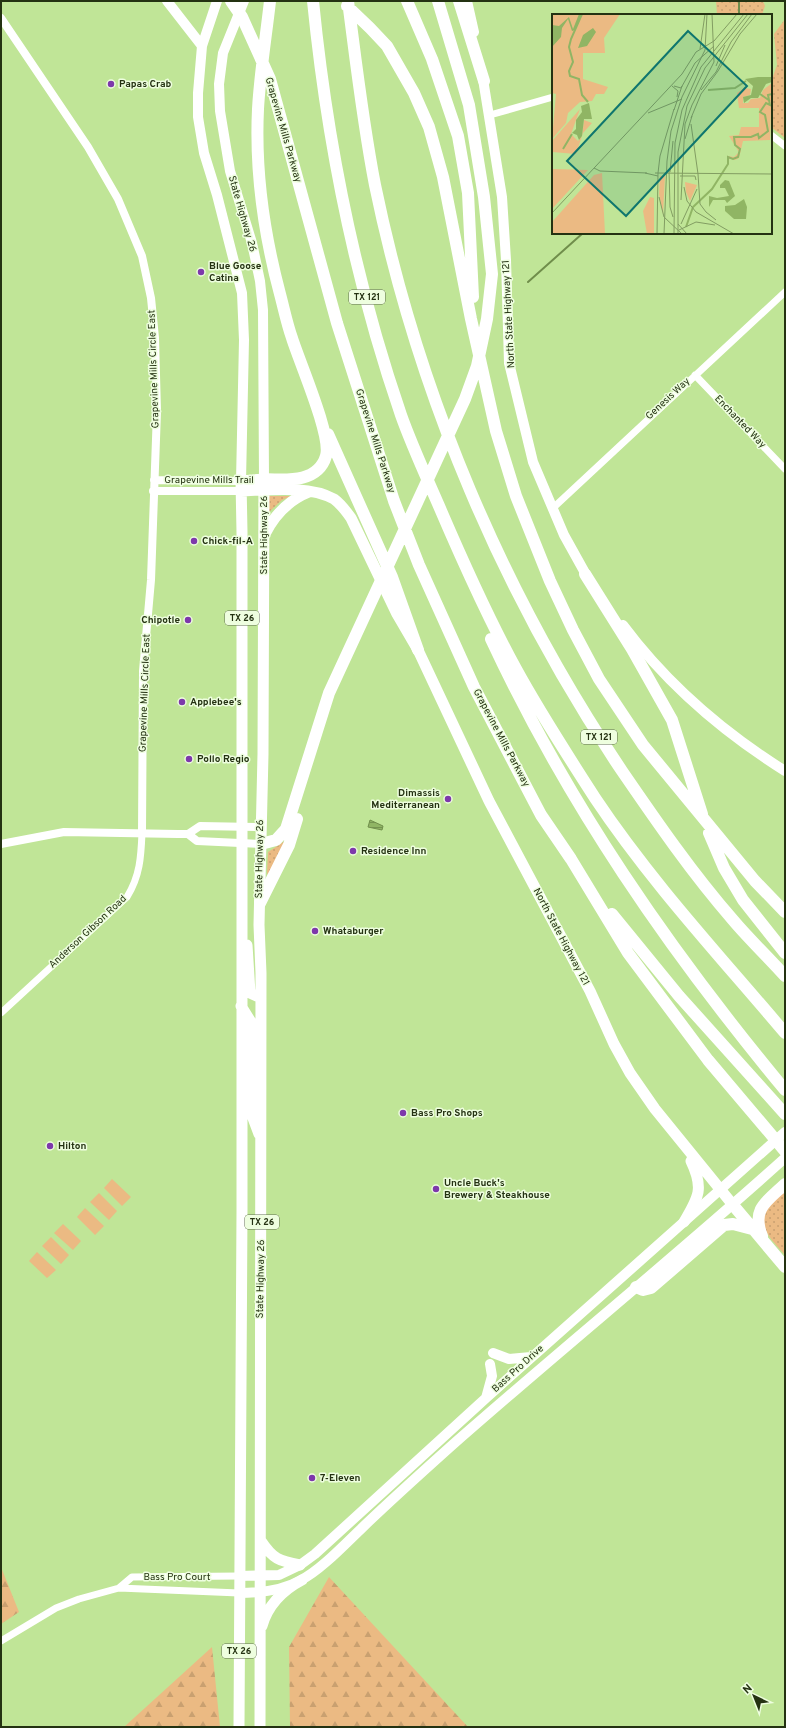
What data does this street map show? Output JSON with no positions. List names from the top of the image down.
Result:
{
  "streets": {
    "highway": ["Grapevine Mills Parkway", "TX 121"],
    "main road": [
      "State Highway 26",
      "North State Highway 121",
      "Grapevine Mills Trail",
      "TX 26",
      "Bass Pro Drive"
    ],
    "street": [
      "Grapevine Mills Circle East",
      "Genesis Way",
      "Enchanted Way",
      "Anderson Gibson Road",
      "Bass Pro Court"
    ]
  },
  "crossings": [
    ["State Highway 26", "Grapevine Mills Trail"],
    ["State Highway 26", "Bass Pro Drive"],
    ["State Highway 26", "Bass Pro Court"],
    ["North State Highway 121", "Genesis Way"],
    ["North State Highway 121", "Grapevine Mills Trail"],
    ["North State Highway 121", "Bass Pro Drive"],
    ["Grapevine Mills Circle East", "Grapevine Mills Trail"],
    ["Grapevine Mills Circle East", "Anderson Gibson Road"],
    ["Genesis Way", "Enchanted Way"],
    ["Bass Pro Drive", "Bass Pro Court"]
  ],
  "places": [
    "Papas Crab",
    "Blue Goose Catina",
    "Chick-fil-A",
    "Chipotle",
    "Applebee's",
    "Pollo Regio",
    "Dimassis Mediterranean",
    "Residence Inn",
    "Whataburger",
    "Bass Pro Shops",
    "Hilton",
    "Uncle Buck's Brewery & Steakhouse",
    "7-Eleven"
  ],
  "north": "top left"
}
